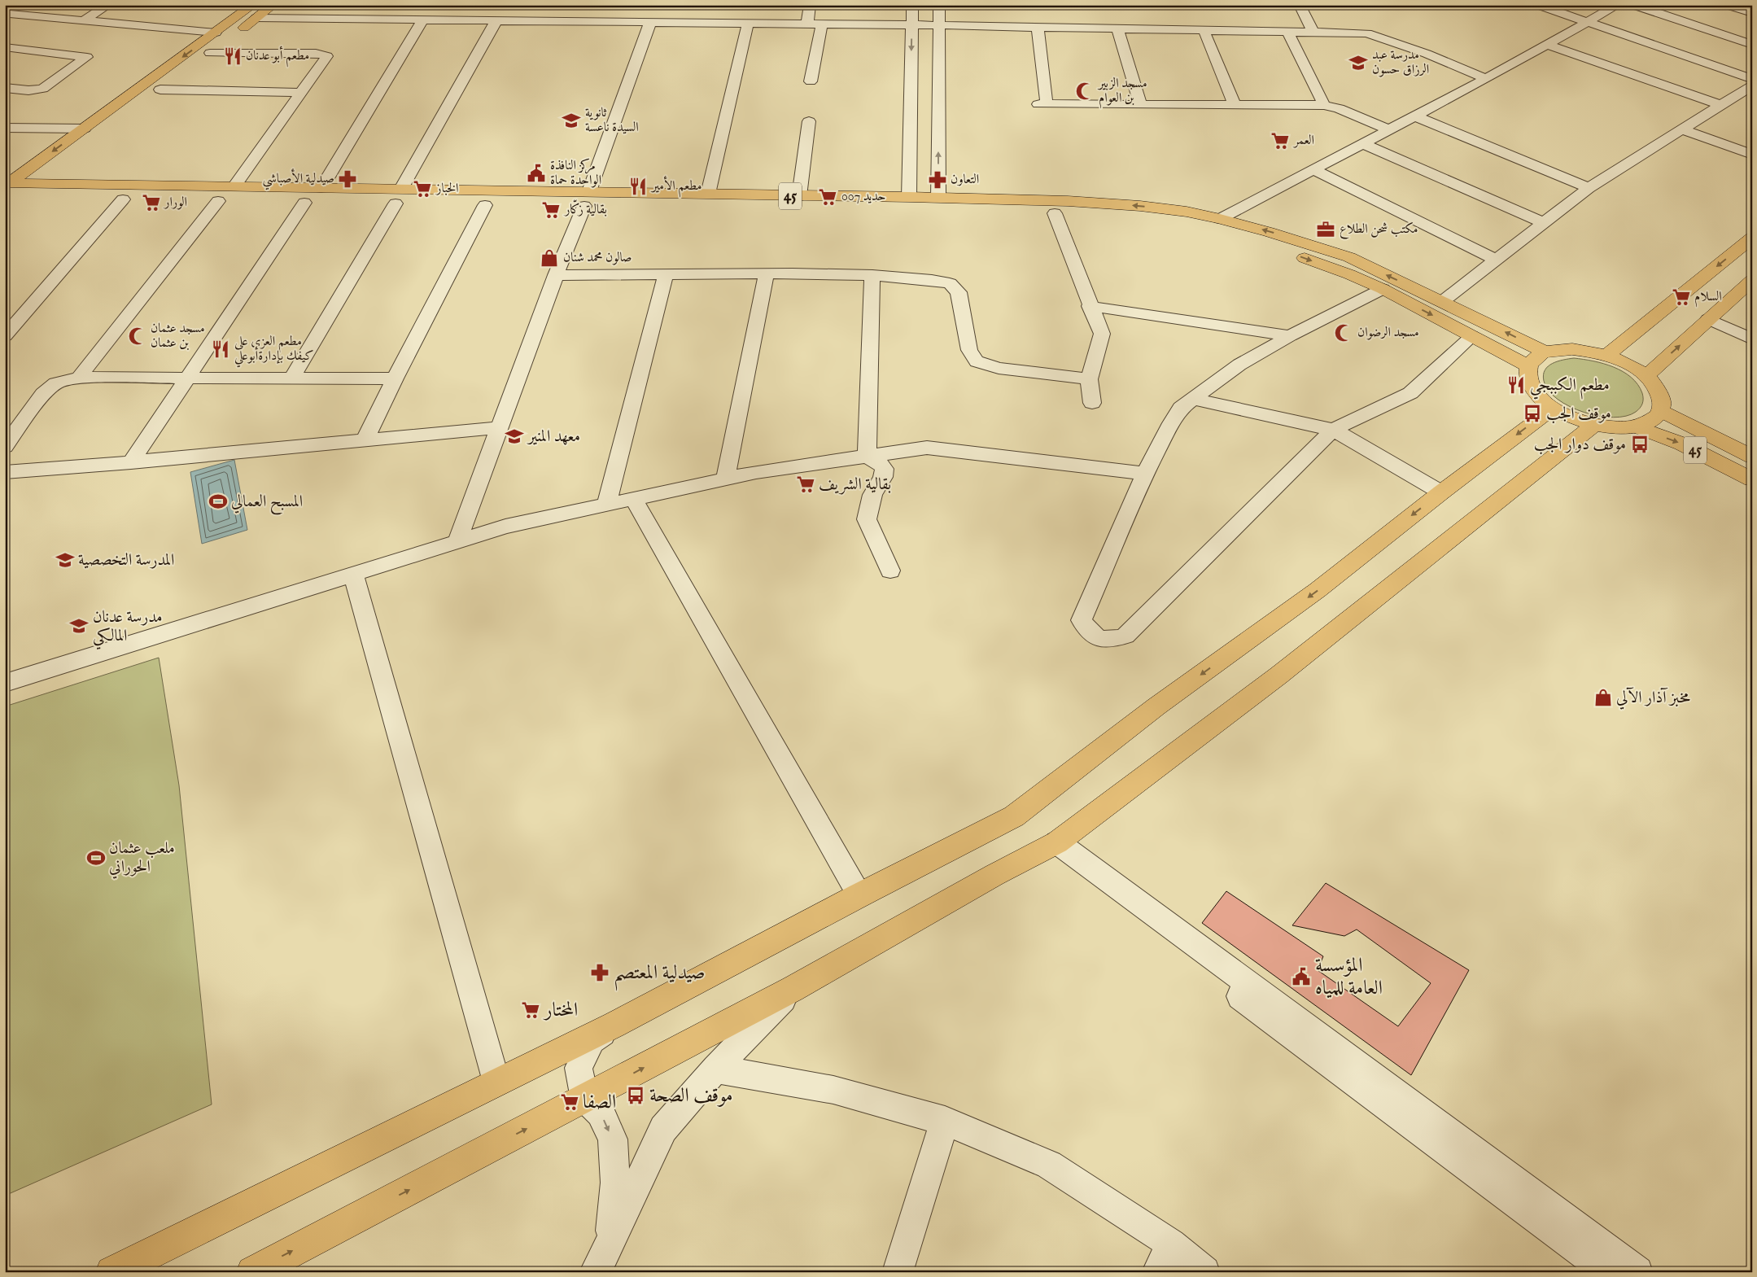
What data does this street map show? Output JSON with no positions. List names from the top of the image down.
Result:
{
  "streets": {
    "main road": ["45"]
  },
  "places": {
    "restaurant": [
      "مطعم أبو عدنان",
      "مطعم الأمير",
      "مطعم العزي على كيفك بإدارةأبوعلي",
      "مطعم الكببجي"
    ],
    "school or university": [
      "مدرسة عبد الرزاق حسون",
      "ثانوية السيدة ناعسة",
      "معهد المنير",
      "المدرسة التخصصية",
      "مدرسة عدنان المالكي"
    ],
    "mosque": ["مسجد الزبير بن العوام", "مسجد الرضوان", "مسجد عثمان بن عثمان"],
    "supermarket": [
      "العمر",
      "الخباز",
      "حديد 007",
      "الورار",
      "بقالية زكّار",
      "السلام",
      "بقالية الشريف",
      "المختار",
      "الصفا"
    ],
    "public building": ["مركز النافذة الواحدة حماة", "المؤسسة العامة للمياه"],
    "pharmacy": ["صيدلية الأصباشي", "التعاون", "صيدلية المعتصم"],
    "office": ["مكتب شحن الطلاع"],
    "shop": ["صالون محمد شنان", "مخبز آذار الآلي"],
    "bus stop": ["موقف الجب", "موقف دوار الجب", "موقف الصحة"],
    "sports": ["المسبح العمالي", "ملعب عثمان الحوراني"]
  }
}
